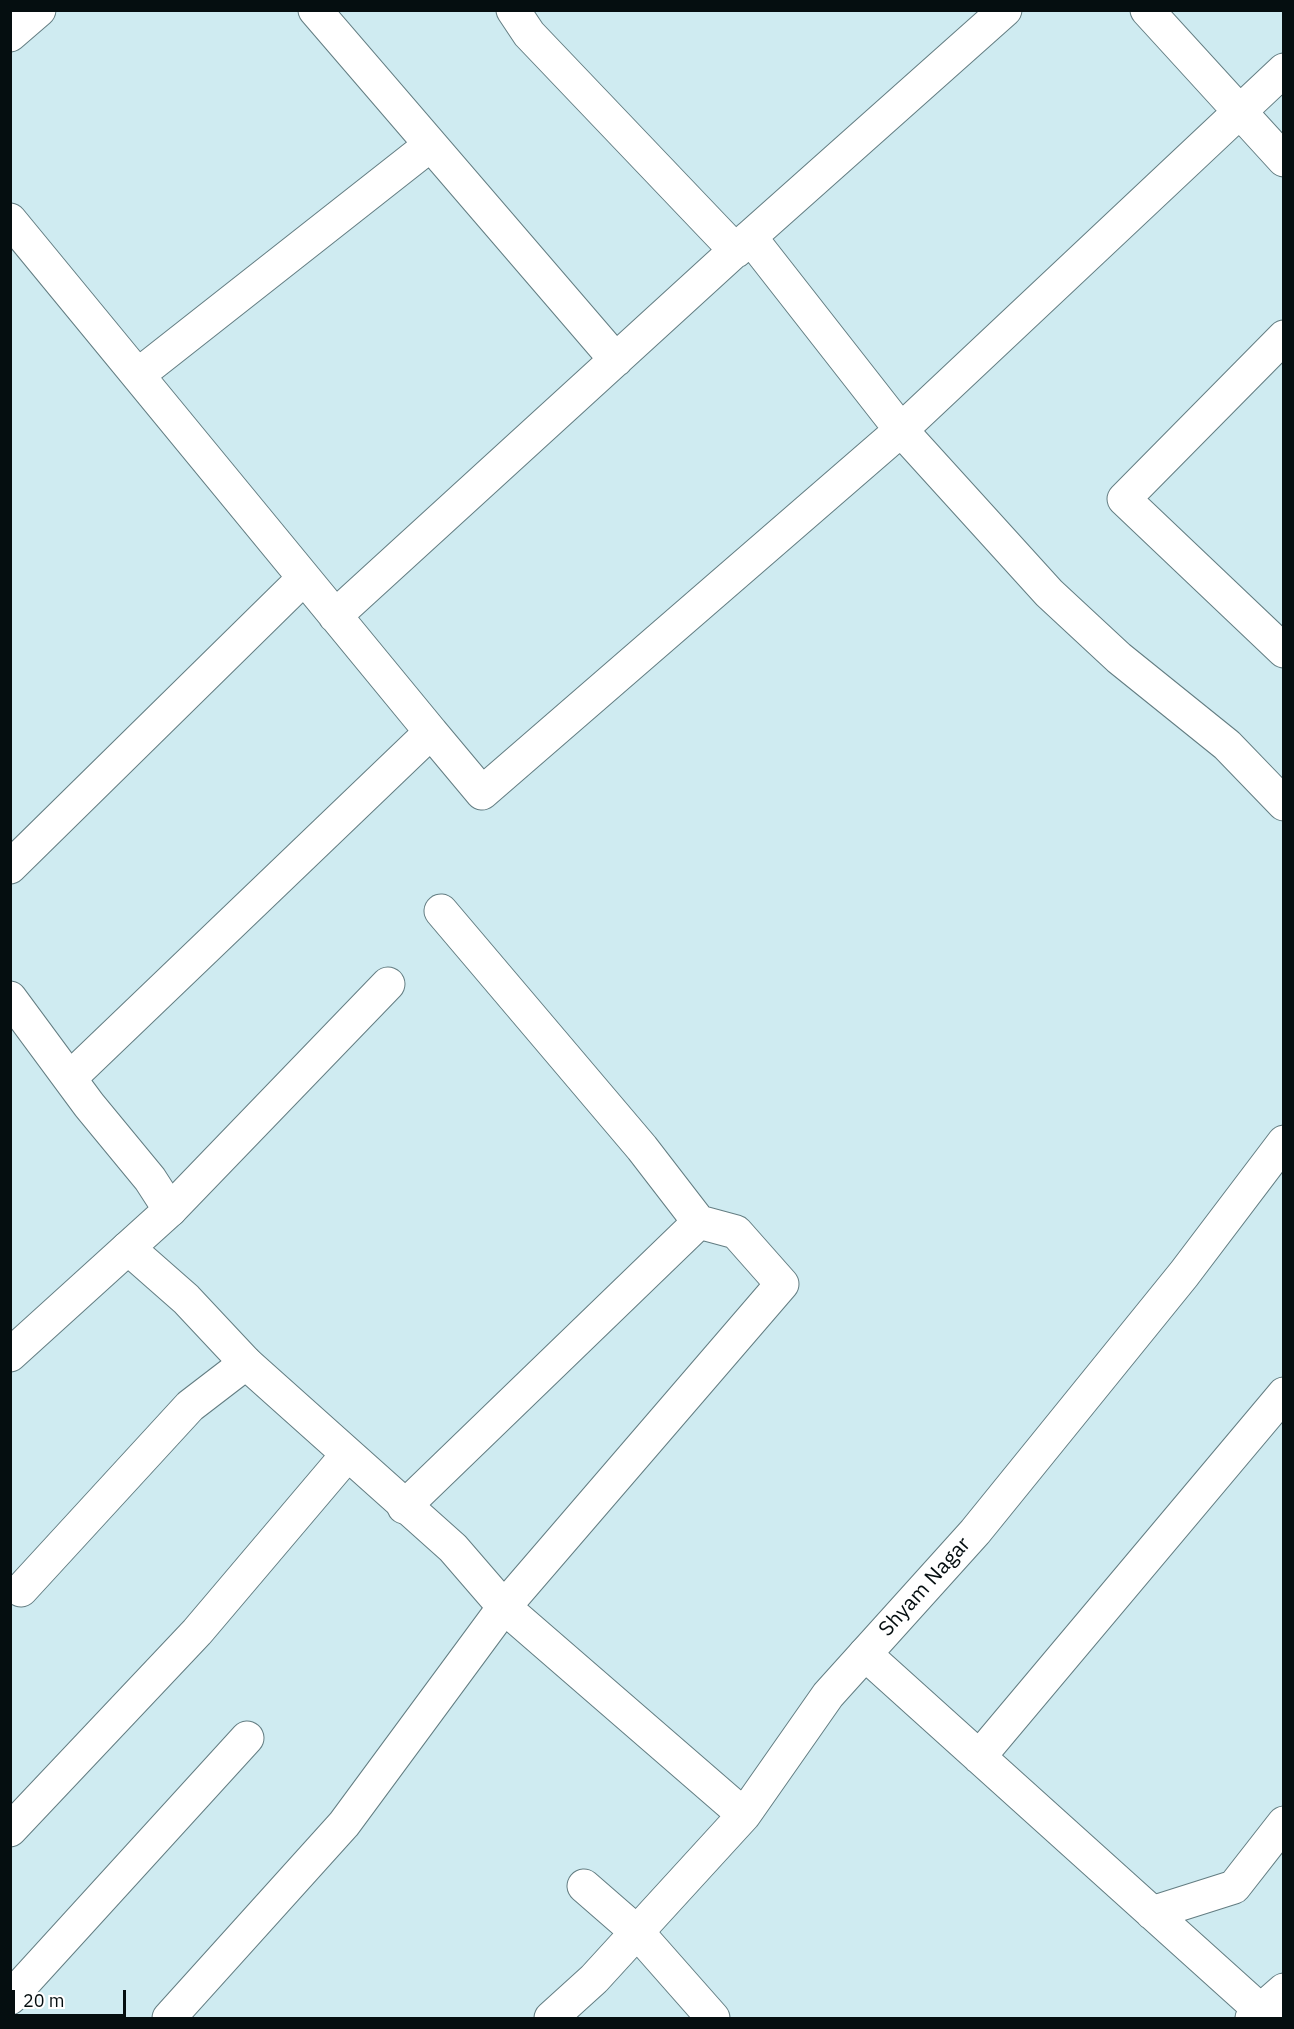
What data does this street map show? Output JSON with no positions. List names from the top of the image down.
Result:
{
  "streets": {
    "street": ["Shyam Nagar"]
  },
  "scale_bar": "20 m"
}
